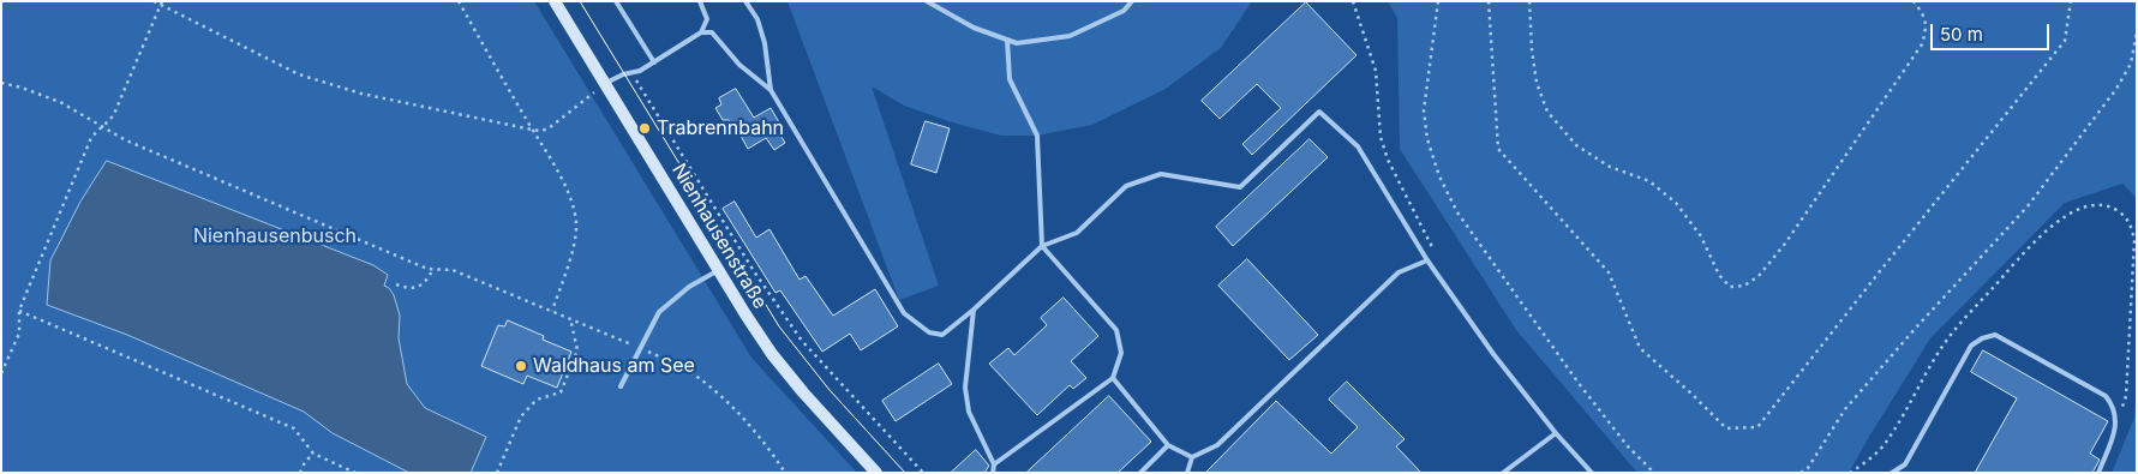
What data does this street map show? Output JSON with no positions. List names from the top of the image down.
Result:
{
  "streets": {
    "main road": ["Nienhausenstraße"]
  },
  "parks": ["Nienhausenbusch"],
  "places": ["Trabrennbahn", "Waldhaus am See"],
  "scale_bar": "50 m"
}
